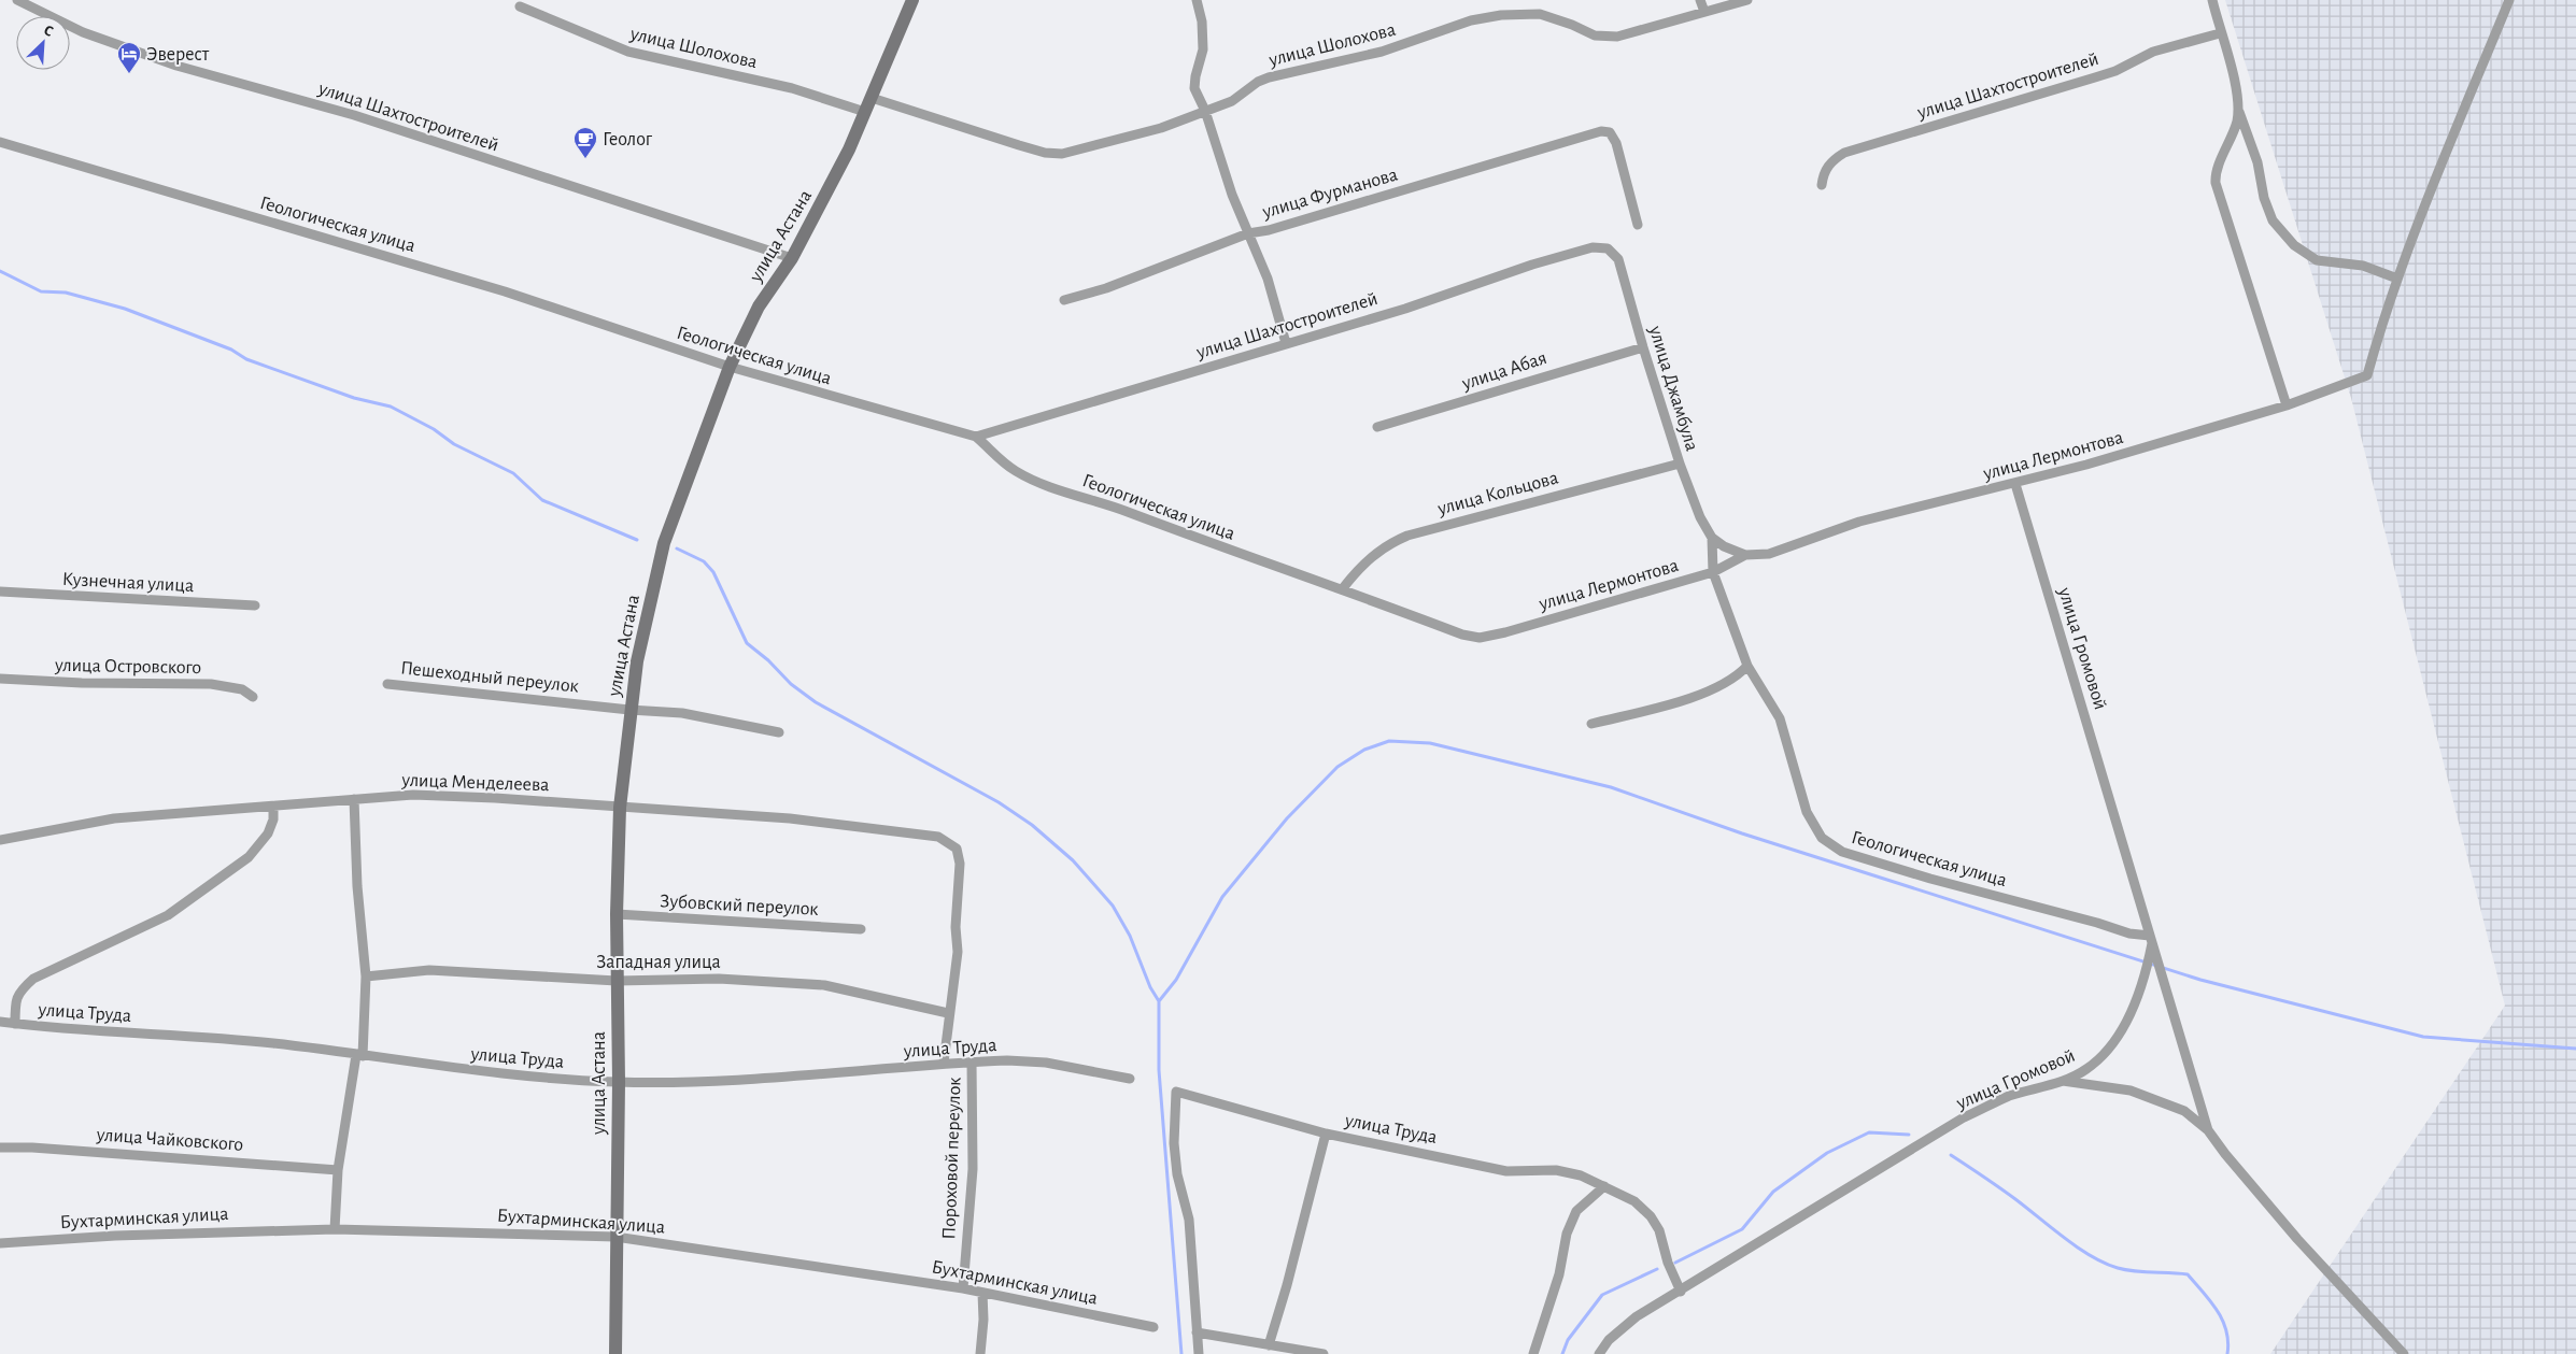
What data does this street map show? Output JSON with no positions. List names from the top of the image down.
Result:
{
  "streets": {
    "street": [
      "улица Шолохова",
      "улица Шахтостроителей",
      "улица Фурманова",
      "Геологическая улица",
      "улица Астана",
      "улица Абая",
      "улица Джамбула",
      "улица Лермонтова",
      "улица Кольцова",
      "Кузнечная улица",
      "улица Громовой",
      "улица Островского",
      "Пешеходный переулок",
      "улица Менделеева",
      "Зубовский переулок",
      "Западная улица",
      "улица Труда",
      "улица Чайковского",
      "Пороховой переулок",
      "Бухтарминская улица"
    ]
  },
  "crossings": [
    ["улица Шолохова", "улица Астана"],
    ["улица Шахтостроителей", "Геологическая улица"],
    ["улица Шахтостроителей", "улица Астана"],
    ["улица Шахтостроителей", "улица Джамбула"],
    ["Геологическая улица", "улица Астана"],
    ["Геологическая улица", "улица Джамбула"],
    ["Геологическая улица", "улица Лермонтова"],
    ["Геологическая улица", "улица Кольцова"],
    ["Геологическая улица", "улица Громовой"],
    ["улица Астана", "Пешеходный переулок"],
    ["улица Астана", "улица Менделеева"],
    ["улица Астана", "Зубовский переулок"],
    ["улица Астана", "Западная улица"],
    ["улица Астана", "улица Труда"],
    ["улица Астана", "Бухтарминская улица"],
    ["улица Абая", "улица Джамбула"],
    ["улица Джамбула", "улица Лермонтова"],
    ["улица Джамбула", "улица Кольцова"],
    ["улица Лермонтова", "улица Громовой"],
    ["улица Громовой", "улица Труда"],
    ["улица Менделеева", "Пороховой переулок"],
    ["Западная улица", "Пороховой переулок"],
    ["улица Труда", "Пороховой переулок"],
    ["Пороховой переулок", "Бухтарминская улица"]
  ],
  "places": {
    "hotel": ["Эверест"],
    "cafe": ["Геолог"]
  },
  "north": "top right"
}
